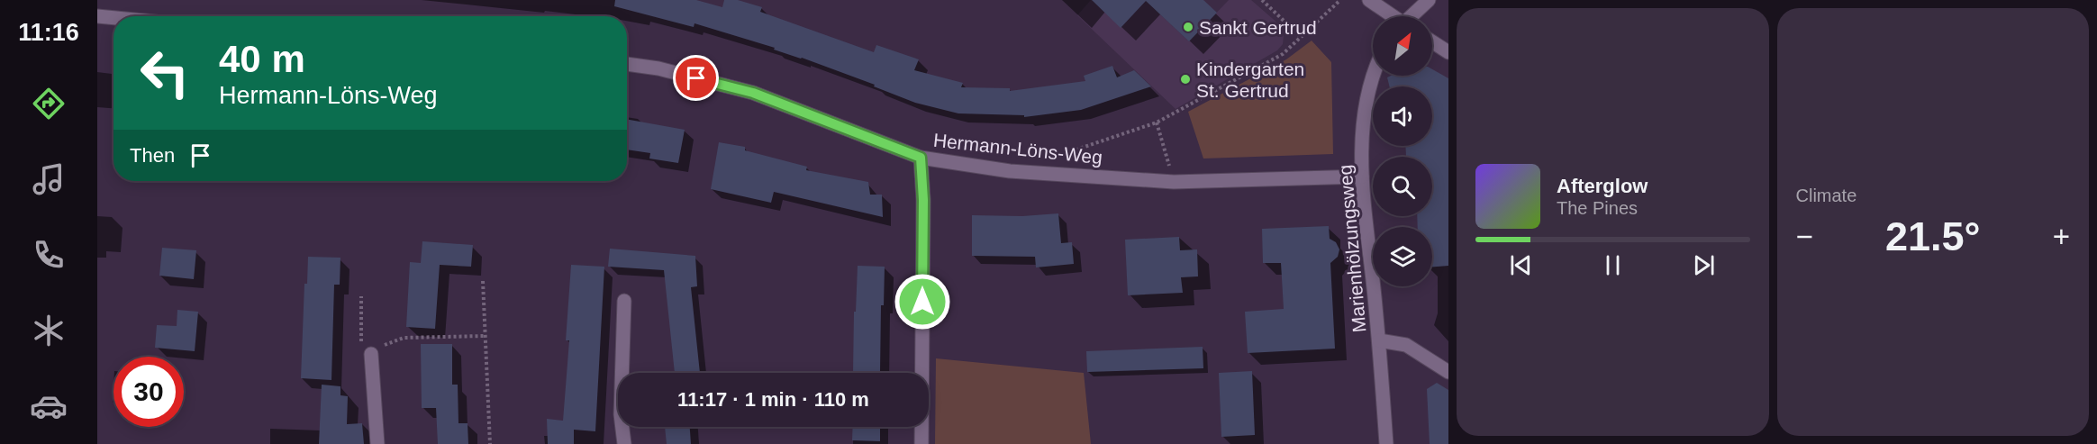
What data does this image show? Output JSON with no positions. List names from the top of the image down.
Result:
{
  "streets": {
    "street": ["Hermann-Löns-Weg", "Marienhölzungsweg"]
  },
  "crossings": [
    ["Hermann-Löns-Weg", "Marienhölzungsweg"]
  ],
  "places": ["Sankt Gertrud", "Kindergarten St. Gertrud"],
  "north": "top right",
  "page": {
    "tabs": "11:16",
    "tile": "Climate",
    "turn": ["40 m", "Hermann-Löns-Weg"],
    "then": "Then",
    "song": ["Afterglow", "The Pines"],
    "heat": ["−", "21.5°", "+"],
    "limit": "30",
    "trip": "11:17 · 1 min · 110 m"
  }
}
